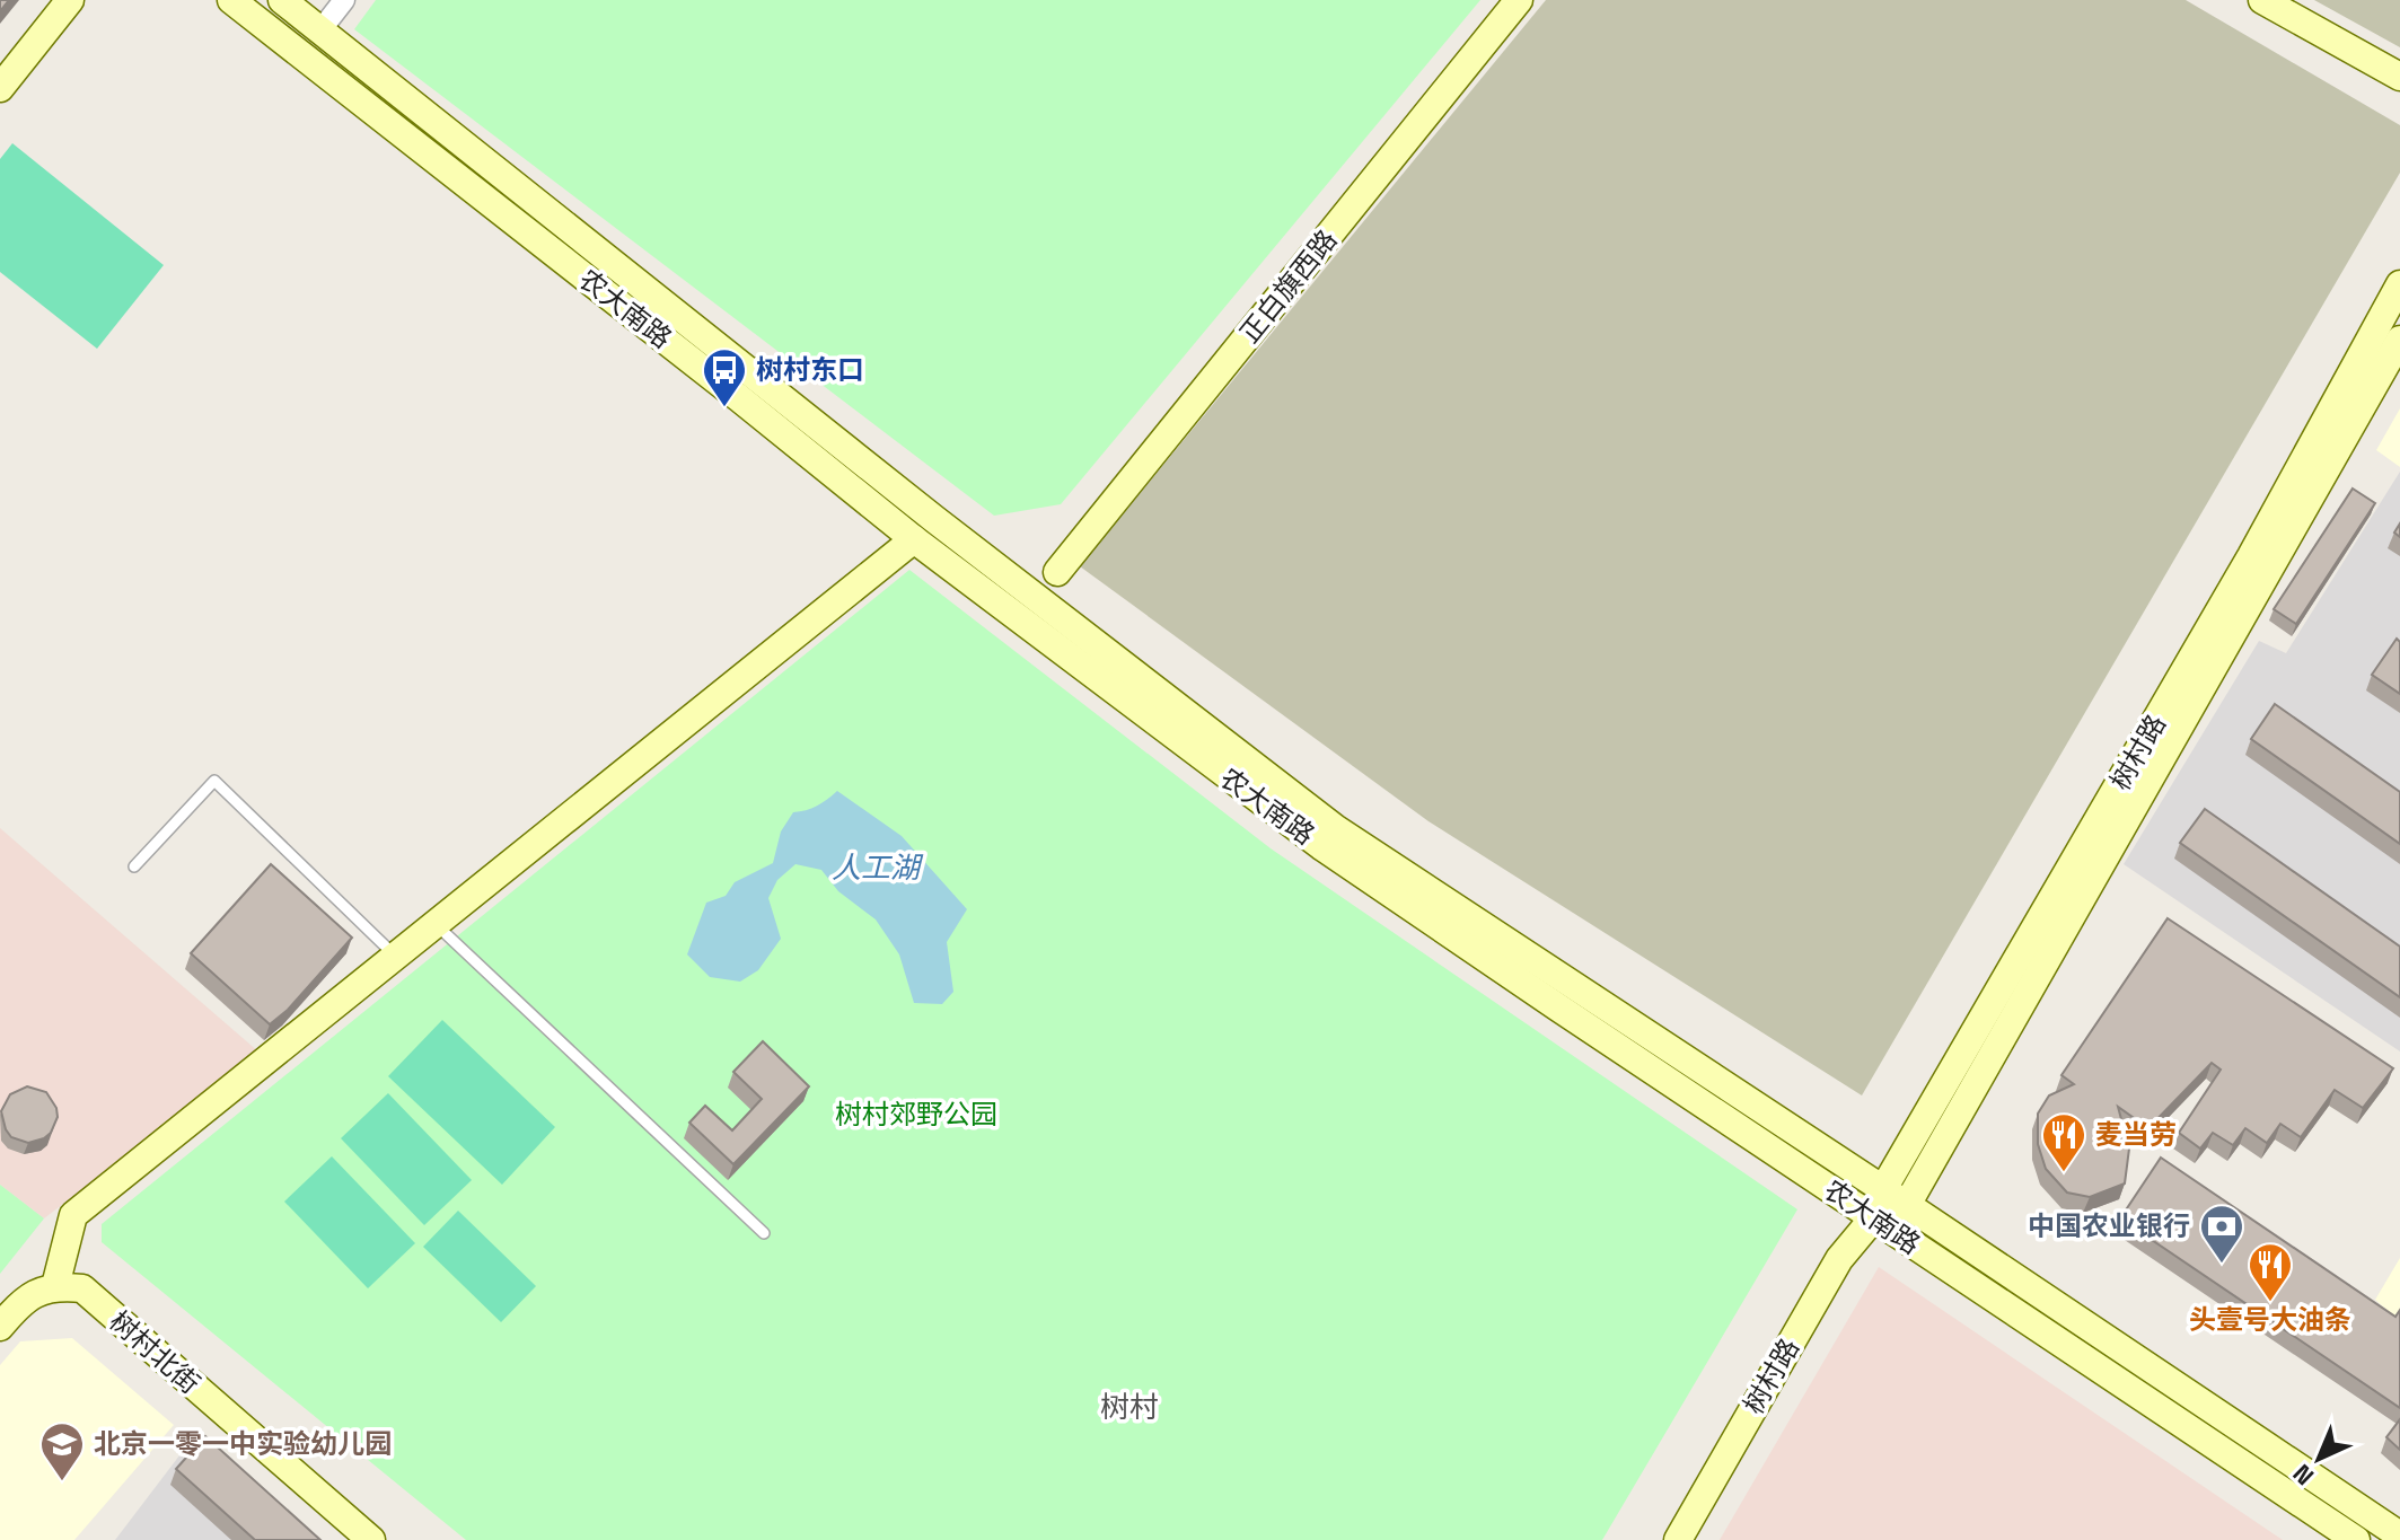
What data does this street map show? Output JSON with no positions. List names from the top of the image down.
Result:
{
  "streets": {
    "main road": [
      "正白旗西路",
      "农大南路",
      "树村路",
      "树村北街"
    ]
  },
  "crossings": [
    ["农大南路", "树村路"]
  ],
  "districts": ["树村"],
  "water": ["人工湖"],
  "parks": ["树村郊野公园"],
  "places": {
    "bus stop": ["树村东口"],
    "restaurant": ["麦当劳", "头壹号大油条"],
    "bank": ["中国农业银行"],
    "school or university": ["北京一零一中实验幼儿园"]
  },
  "north": "bottom left"
}
